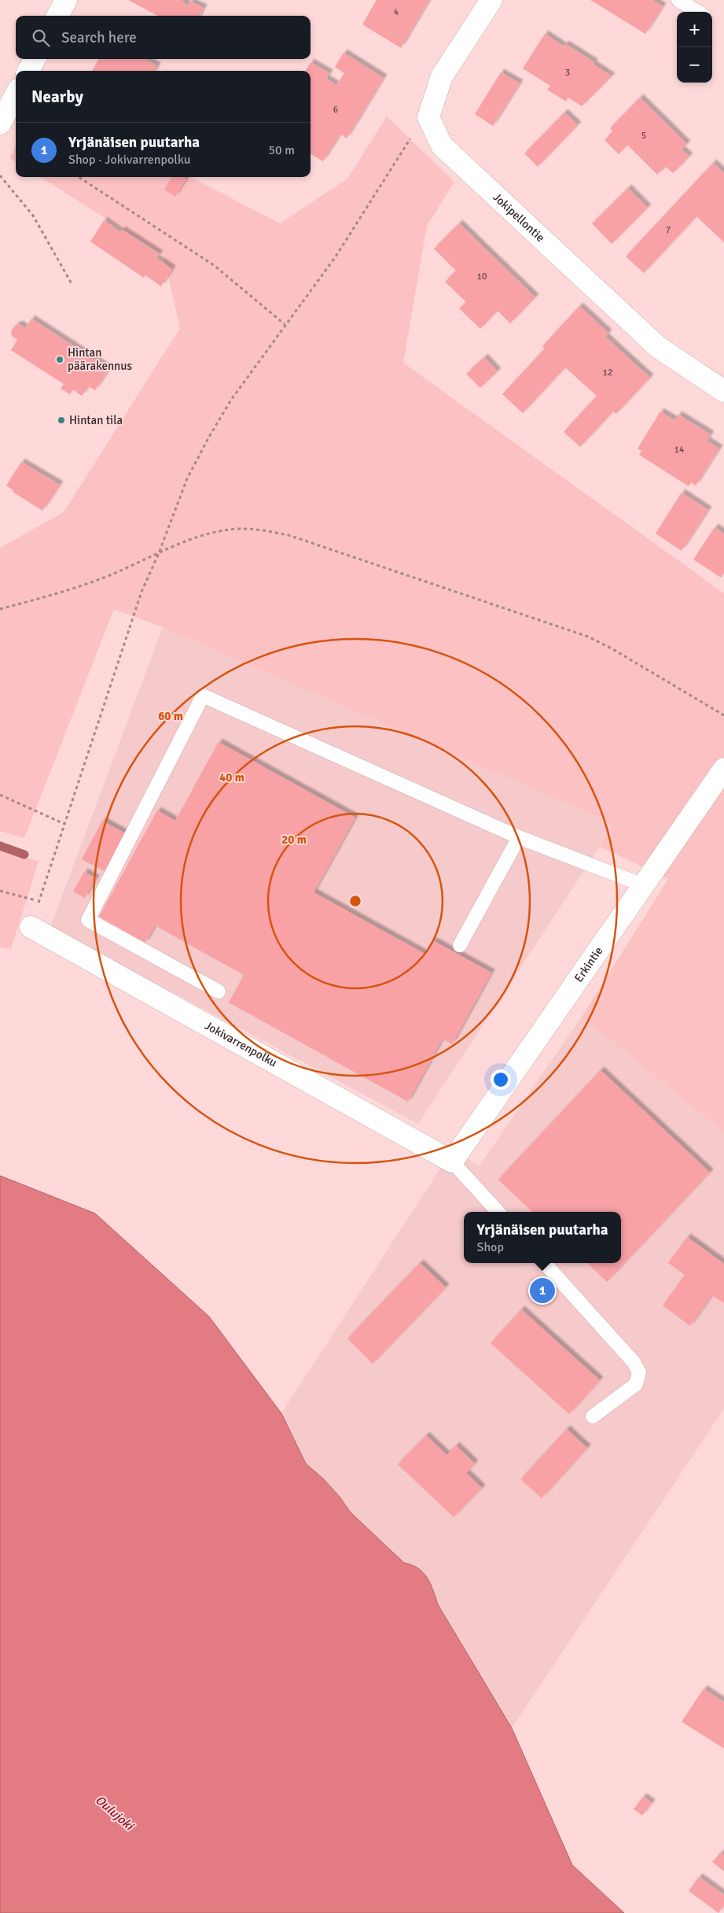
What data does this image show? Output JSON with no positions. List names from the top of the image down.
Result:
{
  "streets": {
    "street": ["Jokipellontie", "Erkintie", "Jokivarrenpolku"]
  },
  "crossings": [
    ["Erkintie", "Jokivarrenpolku"]
  ],
  "water": ["Oulujoki"],
  "places": ["Hintan päärakennus", "Hintan tila"],
  "house_numbers": [
    "4",
    "3",
    "6",
    "5",
    "7",
    "10",
    "12",
    "14"
  ],
  "page": {
    "map_buttons": ["+", "−"],
    "search": "Search here",
    "heading": "Nearby",
    "list": [
      {
        "mark": "1",
        "name": "Yrjänäisen puutarha",
        "note": "Shop · Jokivarrenpolku",
        "value": "50 m"
      }
    ],
    "popup": ["Yrjänäisen puutarha", "Shop"],
    "pins": "1"
  },
  "rings": ["60 m", "40 m", "20 m"]
}
